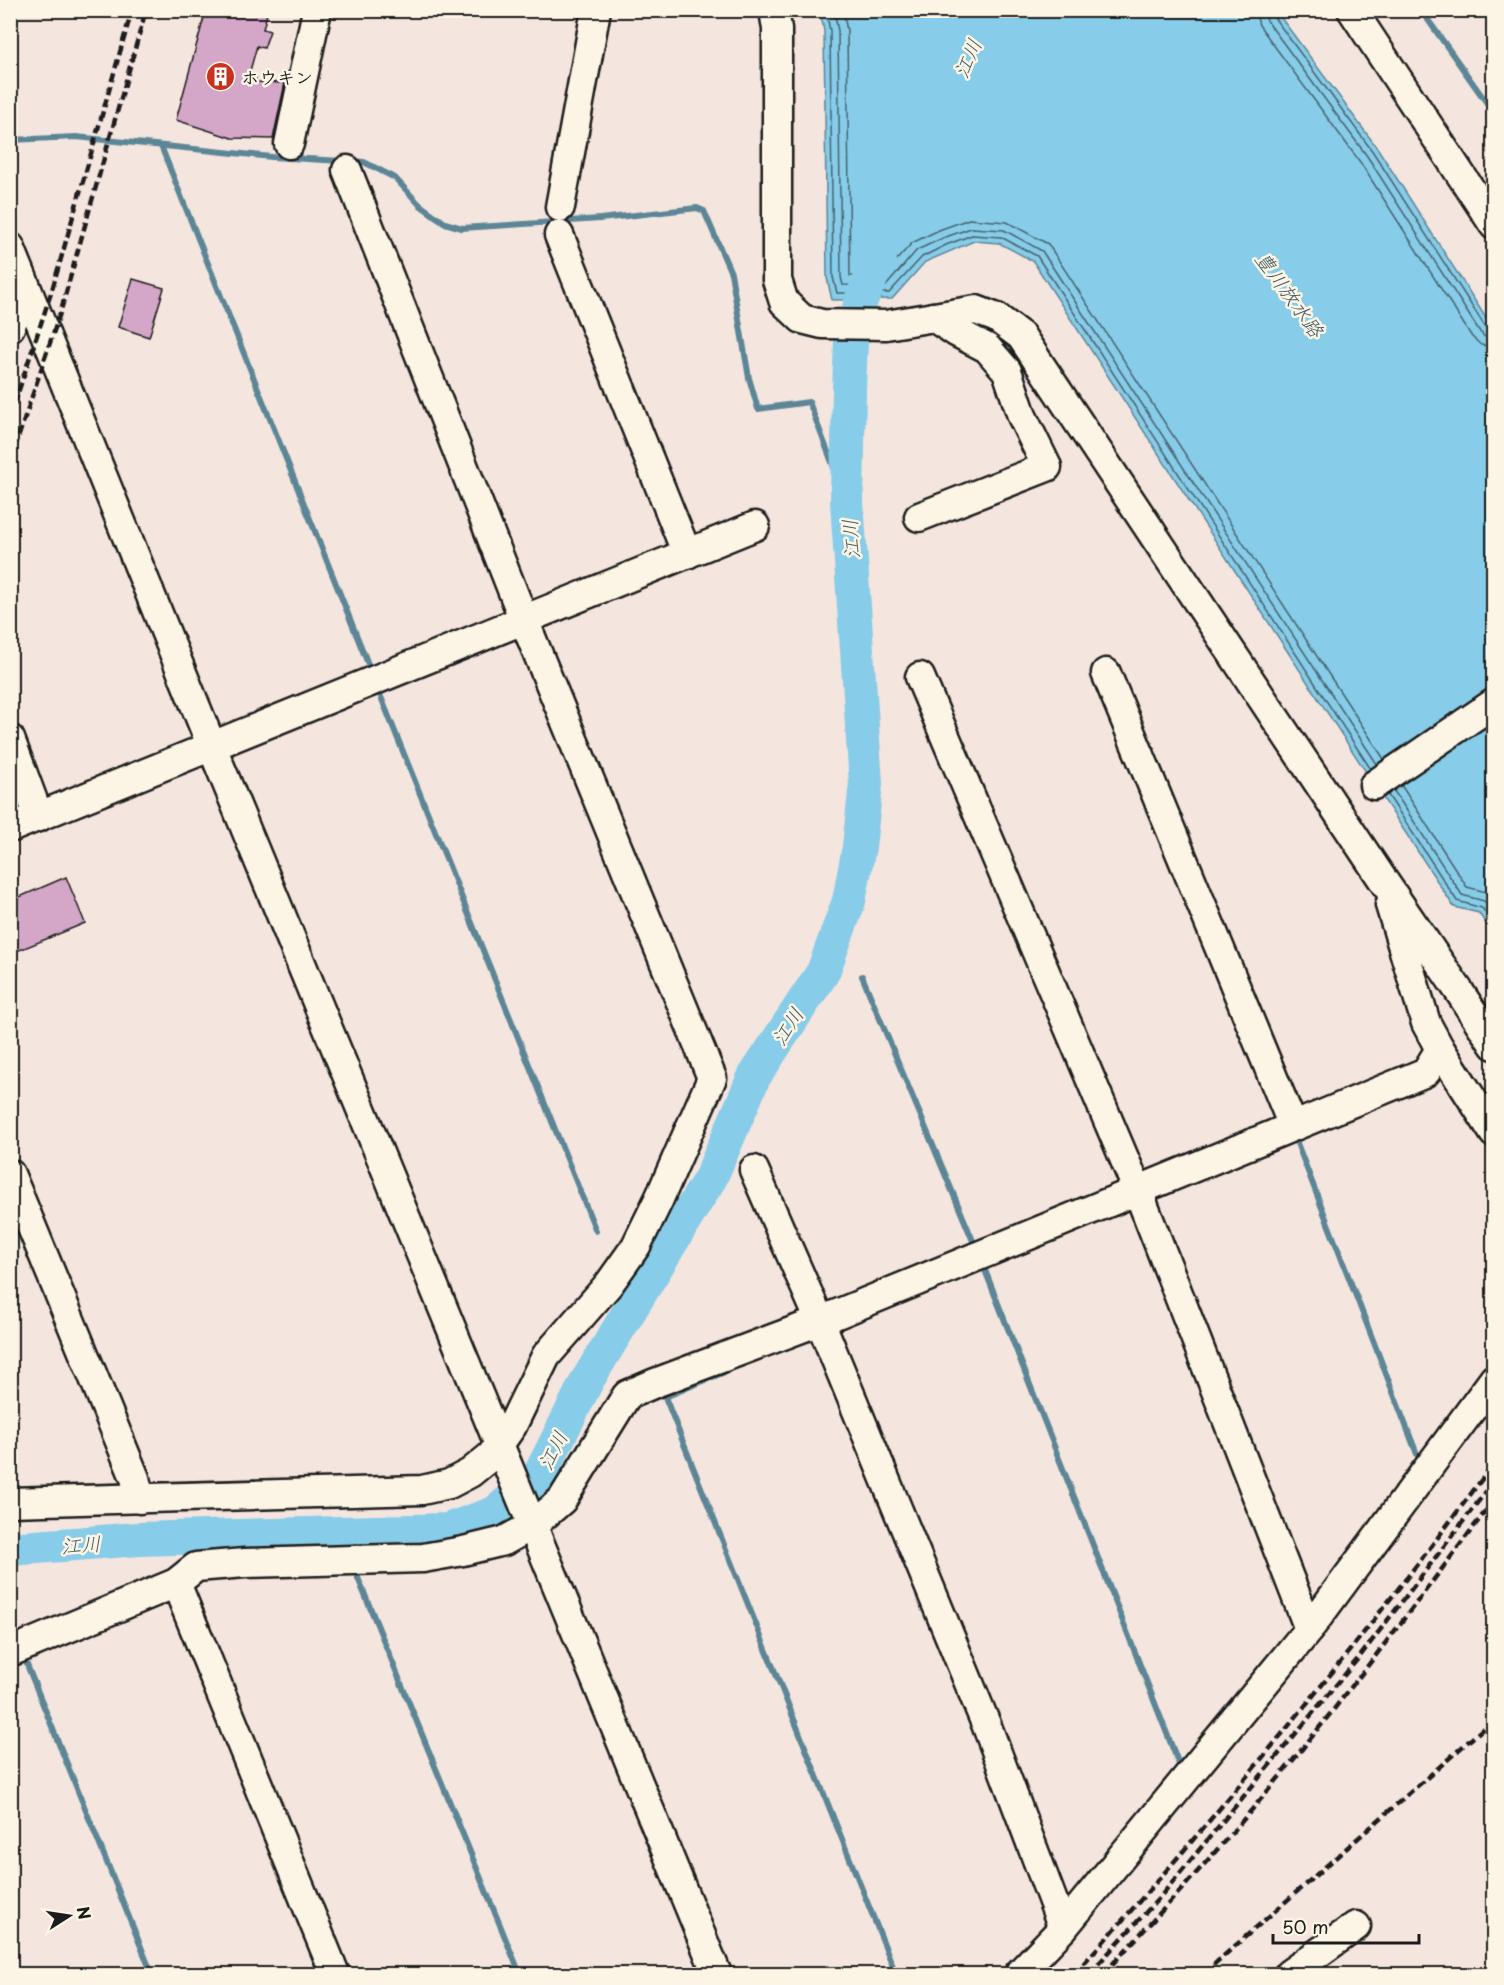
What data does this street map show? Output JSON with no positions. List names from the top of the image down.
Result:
{
  "water": ["江川", "豊川放水路"],
  "places": {
    "building": ["ホウキン"]
  },
  "scale_bar": "50 m",
  "north": "right"
}
